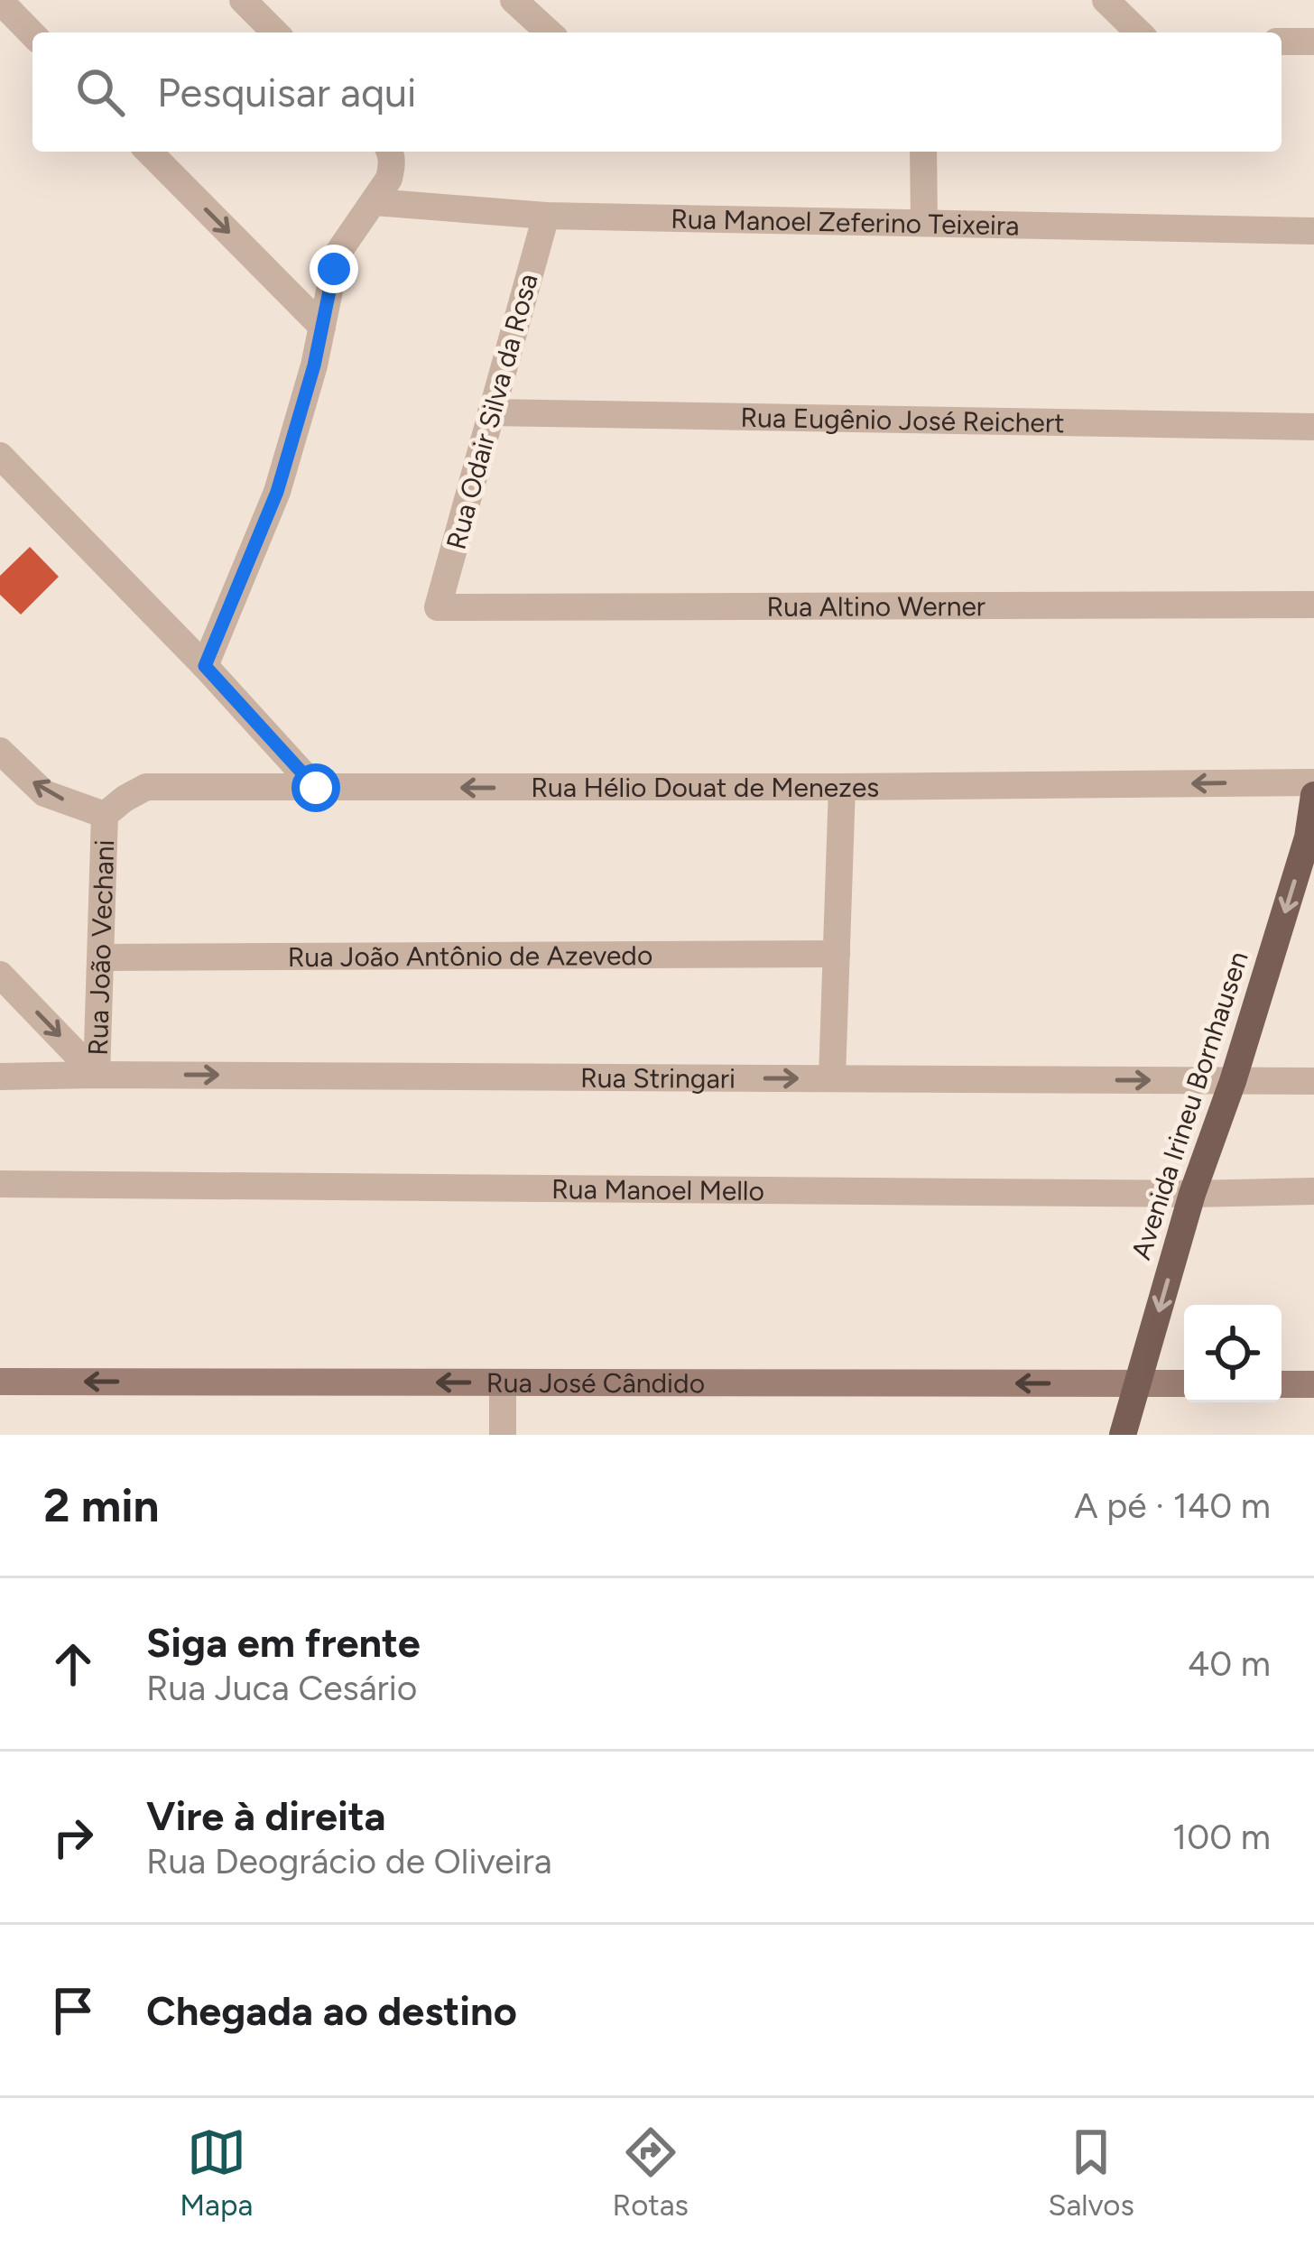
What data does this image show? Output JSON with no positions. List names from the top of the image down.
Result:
{
  "streets": {
    "main road": ["Avenida Irineu Bornhausen", "Rua José Cândido"],
    "street": [
      "Rua Manoel Zeferino Teixeira",
      "Rua Odair Silva da Rosa",
      "Rua Eugênio José Reichert",
      "Rua Altino Werner",
      "Rua Hélio Douat de Menezes",
      "Rua João Vechani",
      "Rua João Antônio de Azevedo",
      "Rua Stringari",
      "Rua Manoel Mello"
    ]
  },
  "crossings": [
    ["Rua Manoel Zeferino Teixeira", "Rua Odair Silva da Rosa"],
    ["Rua Odair Silva da Rosa", "Rua Eugênio José Reichert"],
    ["Rua Odair Silva da Rosa", "Rua Altino Werner"],
    ["Rua Hélio Douat de Menezes", "Rua João Vechani"],
    ["Rua João Vechani", "Rua João Antônio de Azevedo"],
    ["Rua João Vechani", "Rua Stringari"],
    ["Rua Stringari", "Avenida Irineu Bornhausen"],
    ["Avenida Irineu Bornhausen", "Rua Manoel Mello"],
    ["Avenida Irineu Bornhausen", "Rua José Cândido"]
  ],
  "one_way": [
    "Rua Hélio Douat de Menezes",
    "Rua Stringari",
    "Avenida Irineu Bornhausen",
    "Rua José Cândido"
  ],
  "page": {
    "search": "Pesquisar aqui",
    "heading": ["2 min", "A pé · 140 m"],
    "list": [
      ["Siga em frente", "Rua Juca Cesário", "40 m"],
      ["Vire à direita", "Rua Deográcio de Oliveira", "100 m"],
      "Chegada ao destino"
    ],
    "nav": ["Mapa", "Rotas", "Salvos"]
  }
}
